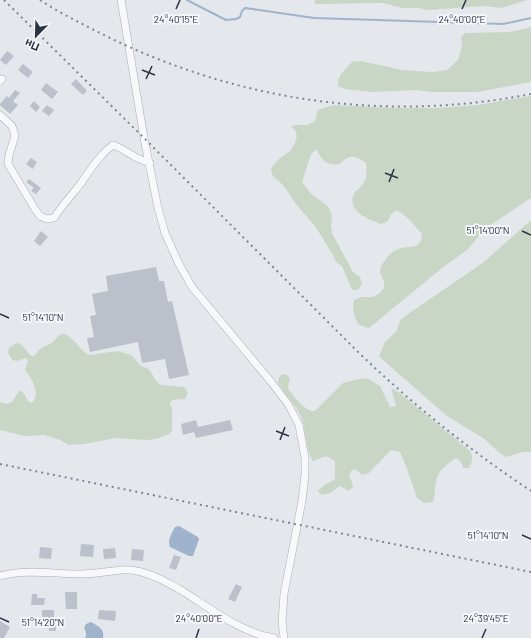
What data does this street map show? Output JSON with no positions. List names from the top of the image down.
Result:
{
  "north": "bottom left",
  "coordinates": [
    "24°40'15\"E",
    "24°40'00\"E",
    "51°14'00\"N",
    "51°14'10\"N",
    "24°39'45\"E",
    "51°14'20\"N"
  ]
}
